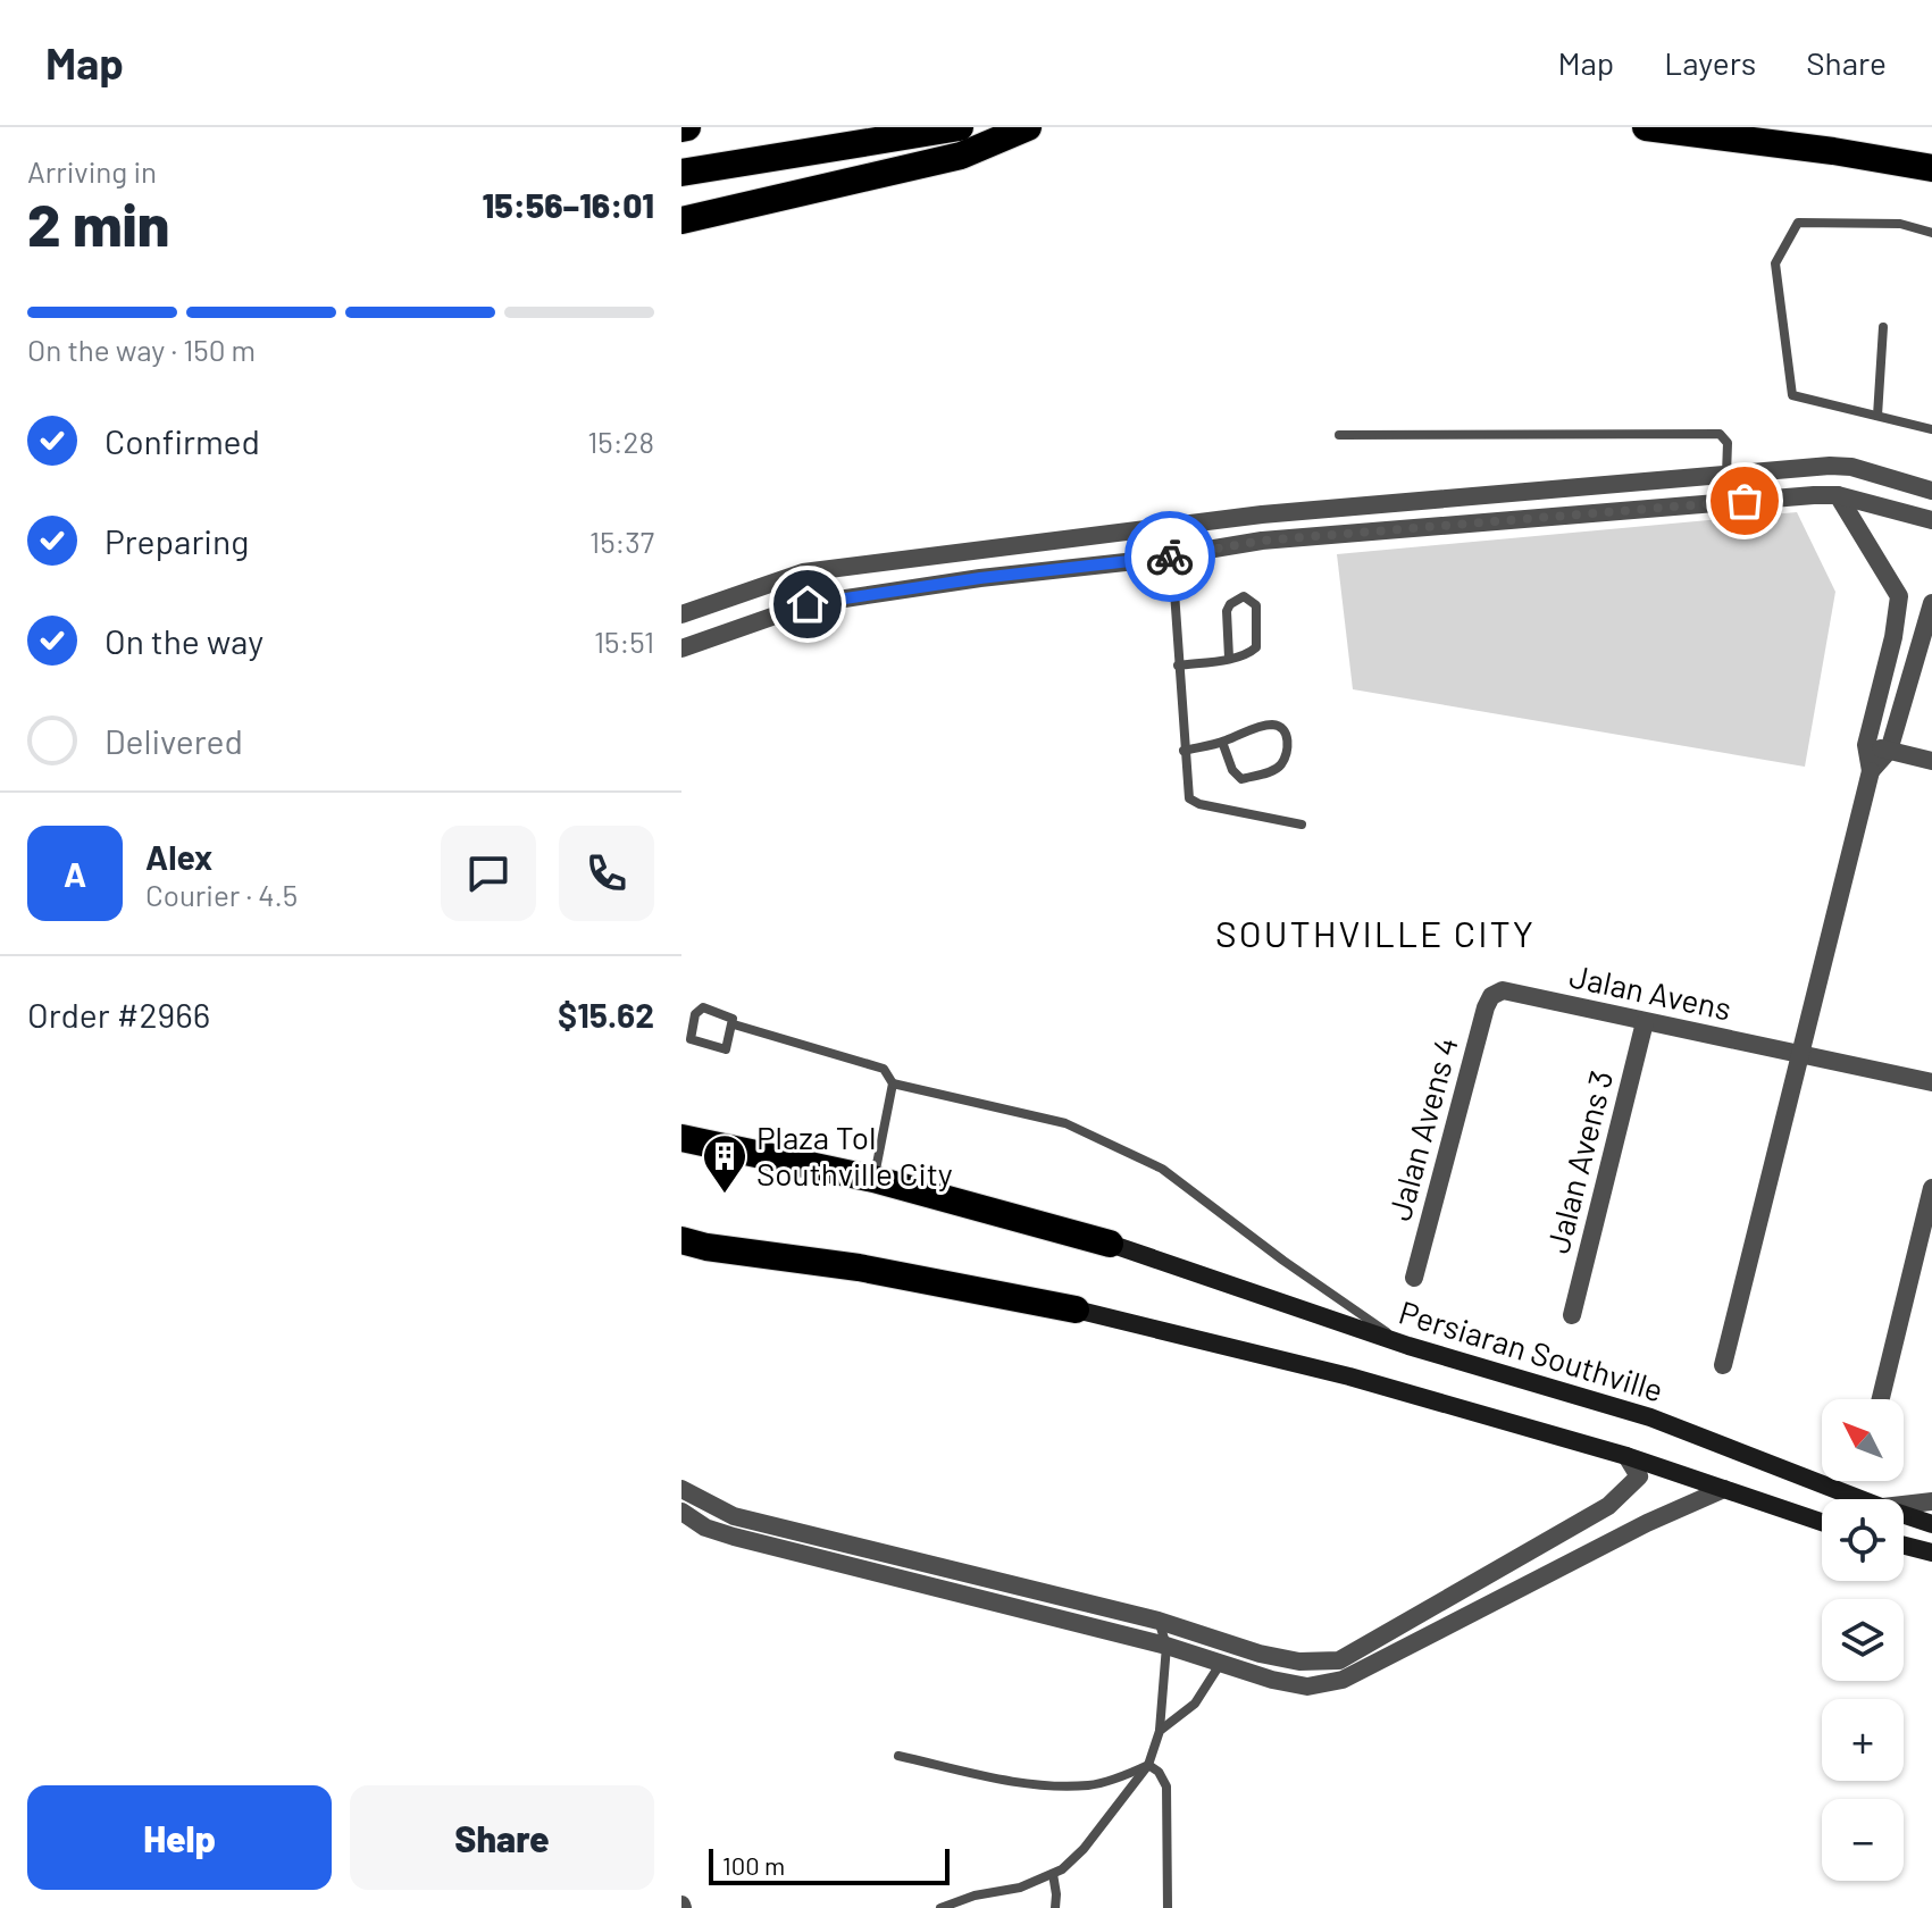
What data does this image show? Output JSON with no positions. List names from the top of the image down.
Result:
{
  "streets": {
    "main road": ["Persiaran Southville"],
    "street": ["Jalan Avens", "Jalan Avens 4", "Jalan Avens 3"]
  },
  "crossings": [
    ["Jalan Avens", "Jalan Avens 4"],
    ["Jalan Avens", "Jalan Avens 3"]
  ],
  "districts": ["SOUTHVILLE CITY"],
  "places": {
    "building": ["Plaza Tol Southville City"]
  },
  "scale_bar": "100 m",
  "north": "top left",
  "page": {
    "header": "Map",
    "nav": ["Map", "Layers", "Share"],
    "heading": ["2 min", "Arriving in", "15:56–16:01"],
    "panel": [
      "Alex",
      "Courier · 4.5",
      "Order #2966",
      "$15.62"
    ],
    "bar": "On the way · 150 m",
    "list": [
      ["Confirmed", "15:28"],
      ["Preparing", "15:37"],
      ["On the way", "15:51"],
      "Delivered"
    ],
    "round": "A",
    "map_buttons": ["+", "−"],
    "buttons": ["Help", "Share"],
    "scale": "100 m"
  }
}
